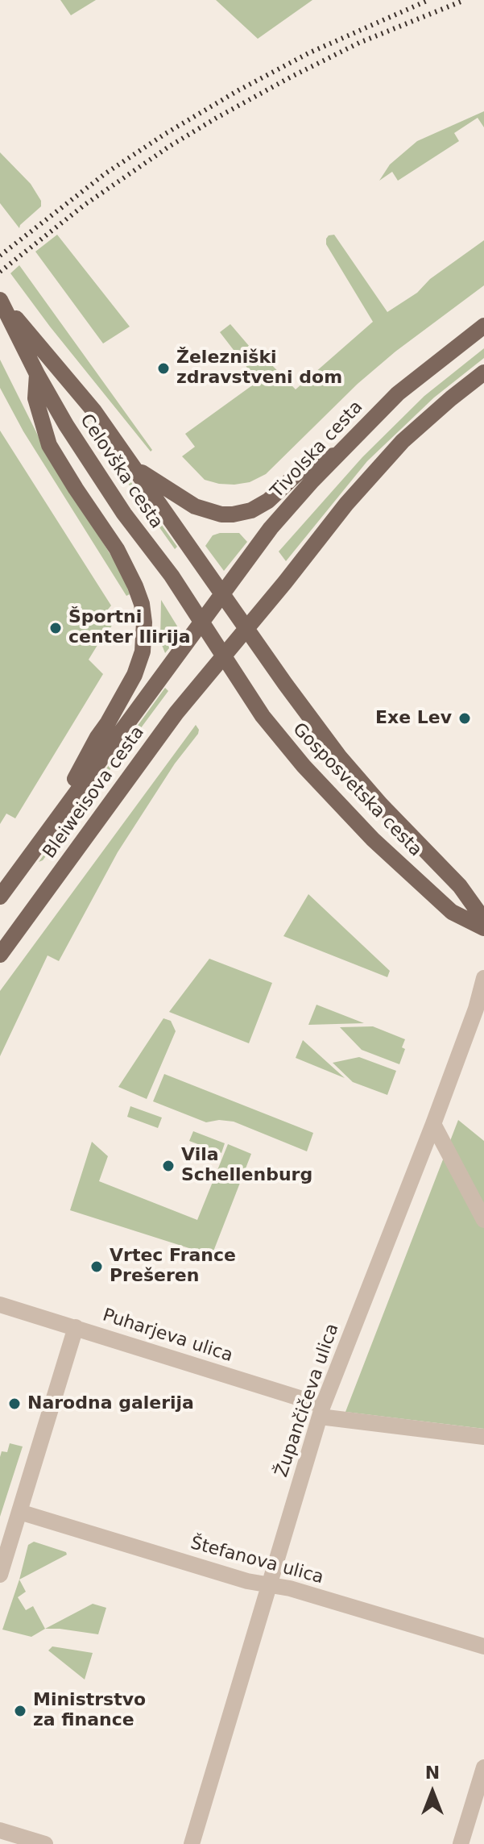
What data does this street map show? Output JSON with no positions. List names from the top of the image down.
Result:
{
  "streets": {
    "main road": [
      "Tivolska cesta",
      "Celovška cesta",
      "Gosposvetska cesta",
      "Bleiweisova cesta"
    ],
    "street": ["Puharjeva ulica", "Župančičeva ulica", "Štefanova ulica"]
  },
  "crossings": [
    ["Tivolska cesta", "Celovška cesta"],
    ["Tivolska cesta", "Bleiweisova cesta"],
    ["Celovška cesta", "Gosposvetska cesta"],
    ["Celovška cesta", "Bleiweisova cesta"],
    ["Gosposvetska cesta", "Bleiweisova cesta"],
    ["Puharjeva ulica", "Župančičeva ulica"],
    ["Župančičeva ulica", "Štefanova ulica"]
  ],
  "places": [
    "Železniški zdravstveni dom",
    "Športni center Ilirija",
    "Exe Lev",
    "Vila Schellenburg",
    "Vrtec France Prešeren",
    "Narodna galerija",
    "Ministrstvo za finance"
  ],
  "north": "top"
}
